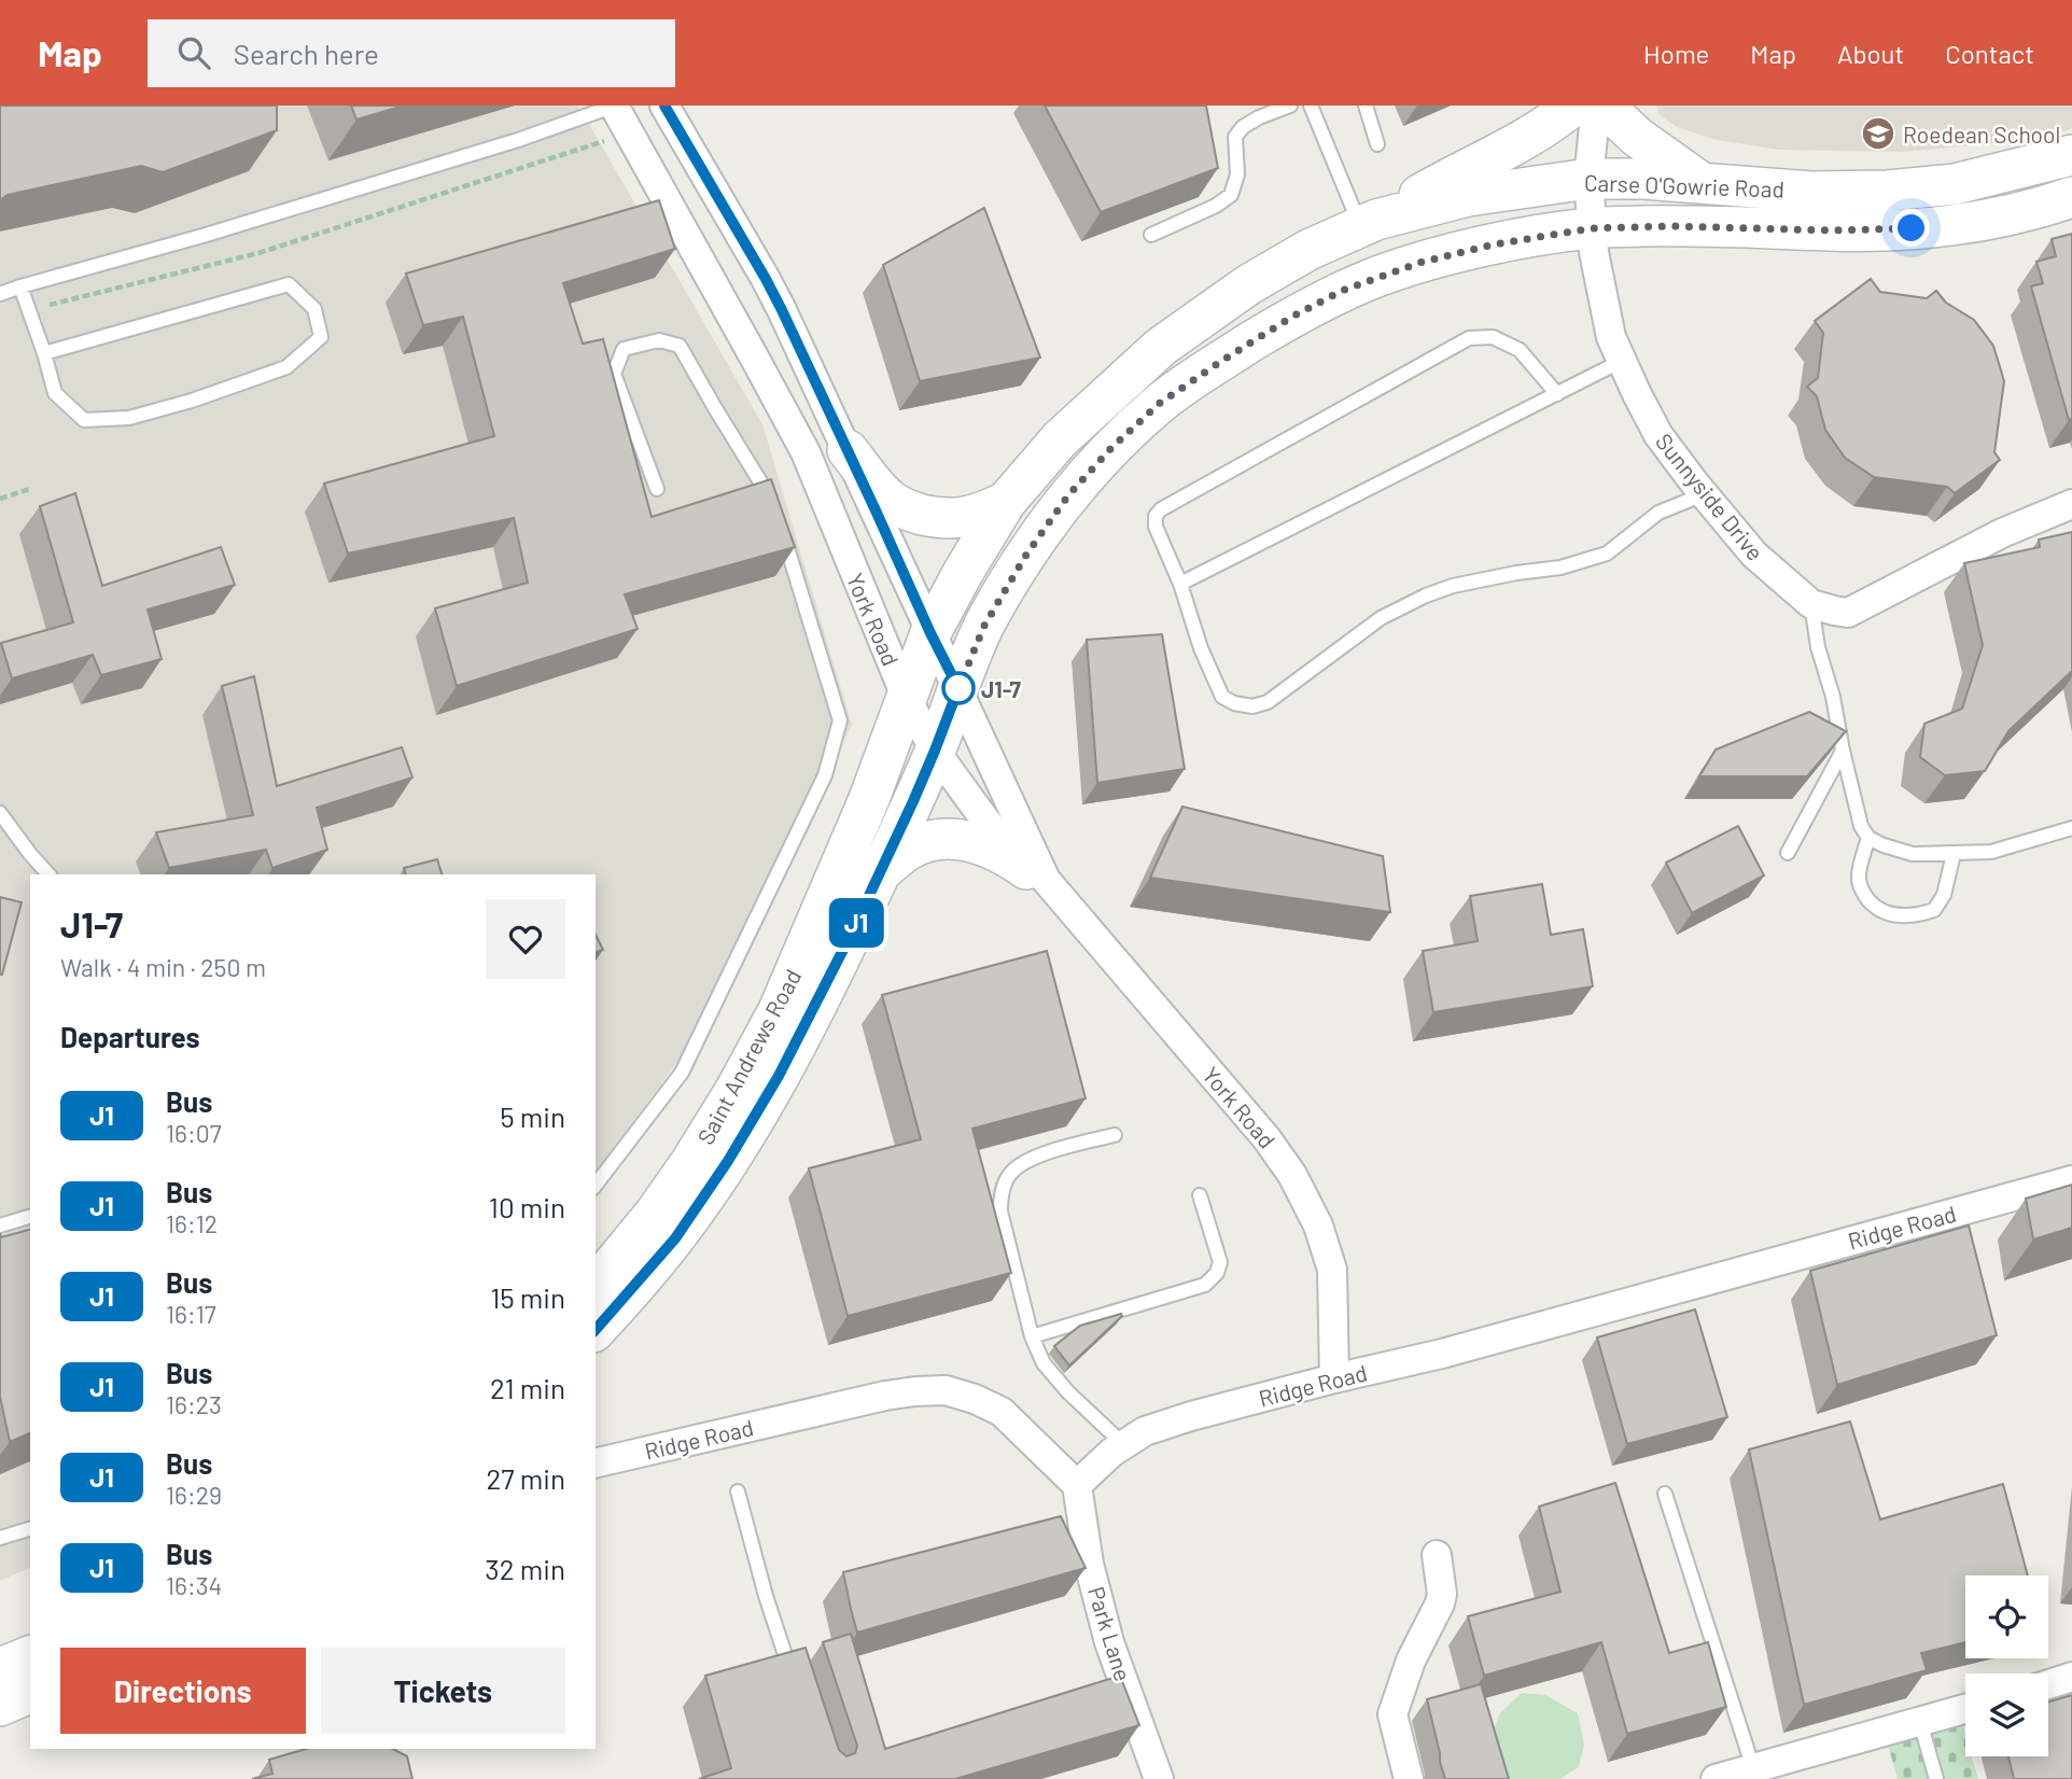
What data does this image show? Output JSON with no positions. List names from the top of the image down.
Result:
{
  "streets": {
    "main road": ["Carse O'Gowrie Road", "Saint Andrews Road"],
    "street": [
      "Sunnyside Drive",
      "York Road",
      "Ridge Road",
      "Park Lane"
    ]
  },
  "crossings": [
    ["Carse O'Gowrie Road", "Sunnyside Drive"],
    ["Carse O'Gowrie Road", "York Road"],
    ["Carse O'Gowrie Road", "Saint Andrews Road"],
    ["York Road", "Saint Andrews Road"],
    ["York Road", "Ridge Road"],
    ["Ridge Road", "Park Lane"]
  ],
  "places": {
    "school or university": ["Roedean School"],
    "other": ["J1-7"]
  },
  "lines": ["bus line J1"],
  "page": {
    "header": "Map",
    "search": "Search here",
    "nav": [
      "Home",
      "Map",
      "About",
      "Contact"
    ],
    "on_map": "J1",
    "heading": [
      ["J1-7", "Walk · 4 min · 250 m"],
      "Departures"
    ],
    "list": [
      {
        "mark": "J1",
        "name": "Bus",
        "note": "16:07",
        "value": "5 min"
      },
      {
        "mark": "J1",
        "name": "Bus",
        "note": "16:12",
        "value": "10 min"
      },
      {
        "mark": "J1",
        "name": "Bus",
        "note": "16:17",
        "value": "15 min"
      },
      {
        "mark": "J1",
        "name": "Bus",
        "note": "16:23",
        "value": "21 min"
      },
      {
        "mark": "J1",
        "name": "Bus",
        "note": "16:29",
        "value": "27 min"
      },
      {
        "mark": "J1",
        "name": "Bus",
        "note": "16:34",
        "value": "32 min"
      }
    ],
    "buttons": ["Directions", "Tickets"]
  }
}
